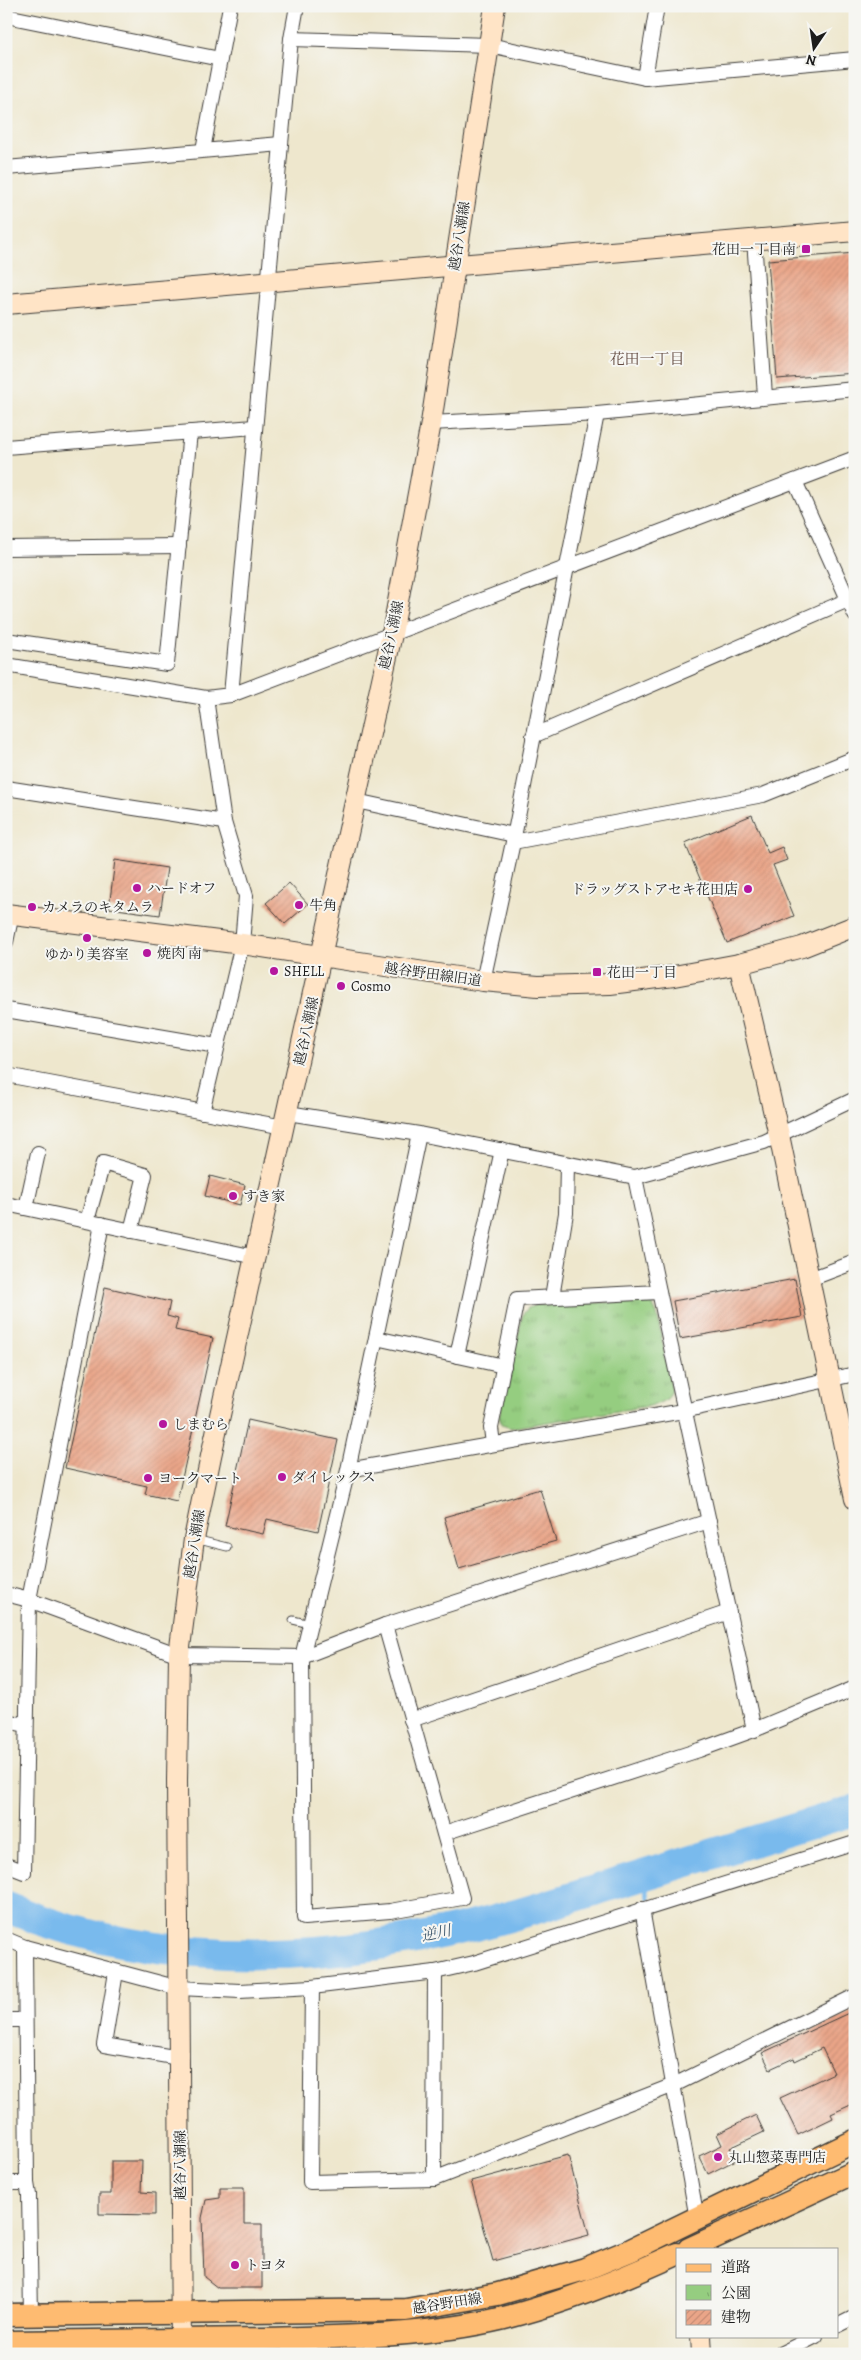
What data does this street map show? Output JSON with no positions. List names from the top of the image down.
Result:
{
  "streets": {
    "main road": ["越谷八潮線", "越谷野田線旧道", "越谷野田線"]
  },
  "crossings": [
    ["越谷八潮線", "越谷野田線旧道"],
    ["越谷八潮線", "越谷野田線"]
  ],
  "districts": ["花田一丁目"],
  "water": ["逆川"],
  "places": {
    "transit": ["花田一丁目南", "花田一丁目"],
    "other": [
      "ハードオフ",
      "ドラッグストアセキ花田店",
      "牛角",
      "カメラのキタムラ",
      "ゆかり美容室",
      "焼肉 南",
      "SHELL",
      "Cosmo",
      "すき家",
      "しまむら",
      "ダイレックス",
      "ヨークマート",
      "丸山惣菜専門店",
      "トヨタ"
    ]
  },
  "legend": ["道路", "公園", "建物"],
  "north": "bottom"
}
